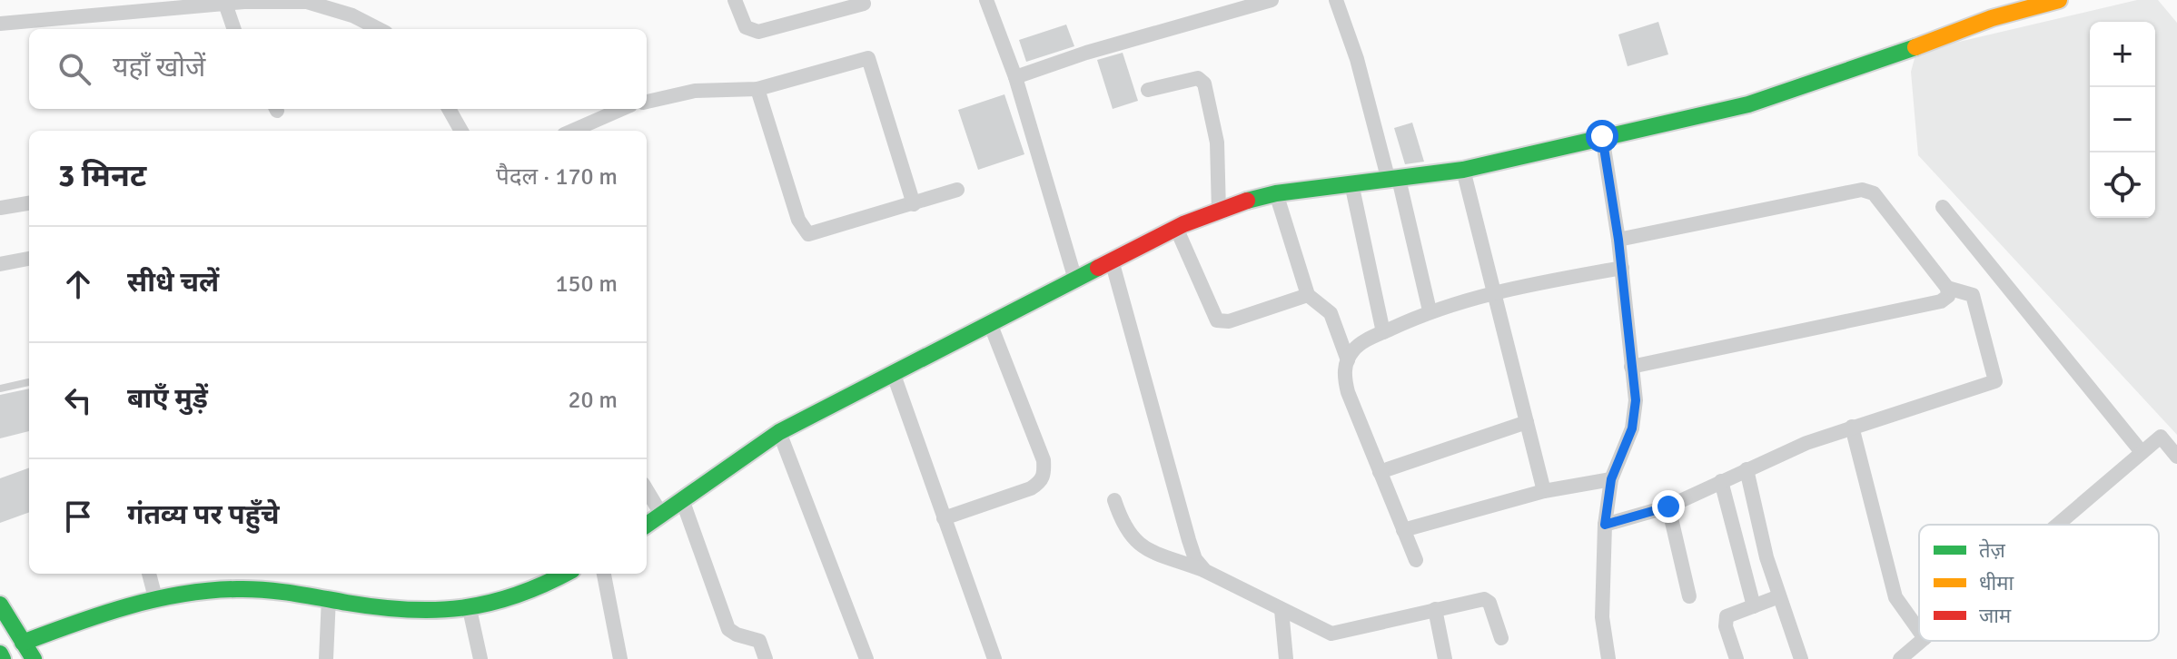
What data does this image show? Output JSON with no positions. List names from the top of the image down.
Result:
{
  "legend": ["तेज़", "धीमा", "जाम"],
  "page": {
    "map_buttons": ["+", "−"],
    "search": "यहाँ खोजें",
    "heading": ["3 मिनट", "पैदल · 170 m"],
    "list": [
      ["सीधे चलें", "150 m"],
      ["बाएँ मुड़ें", "20 m"],
      "गंतव्य पर पहुँचे"
    ]
  }
}
